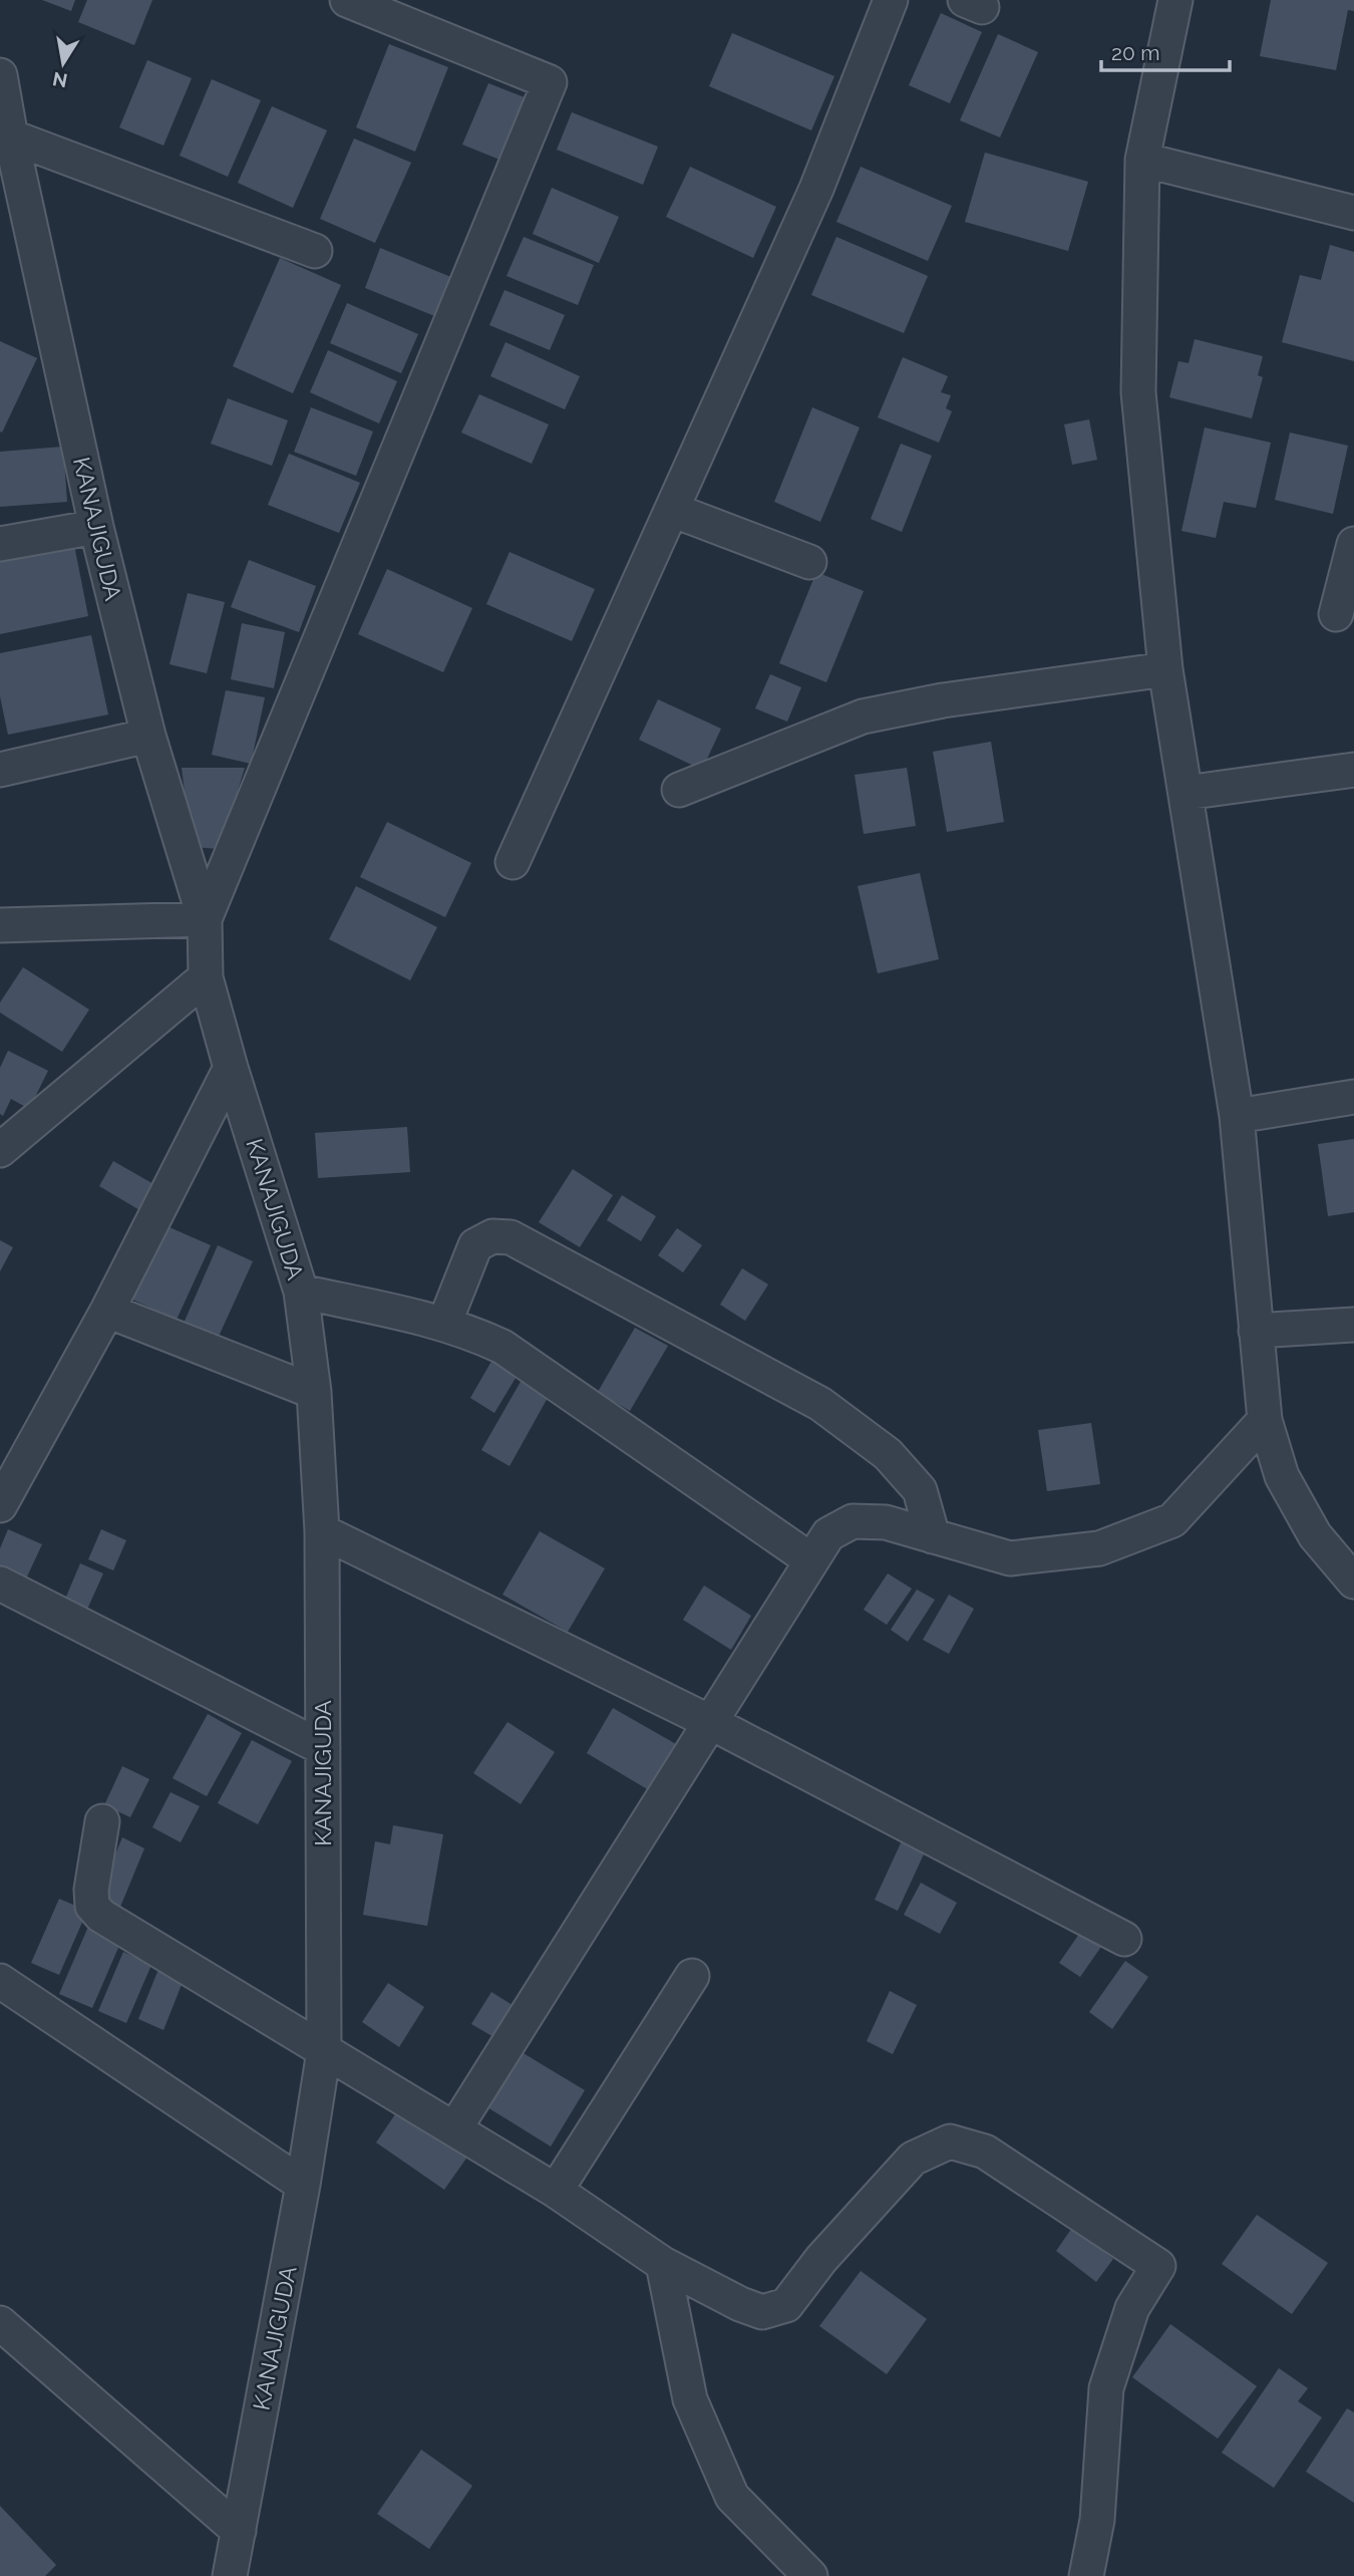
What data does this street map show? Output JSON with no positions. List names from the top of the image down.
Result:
{
  "streets": {
    "street": ["KANAJIGUDA"]
  },
  "scale_bar": "20 m",
  "north": "bottom"
}
